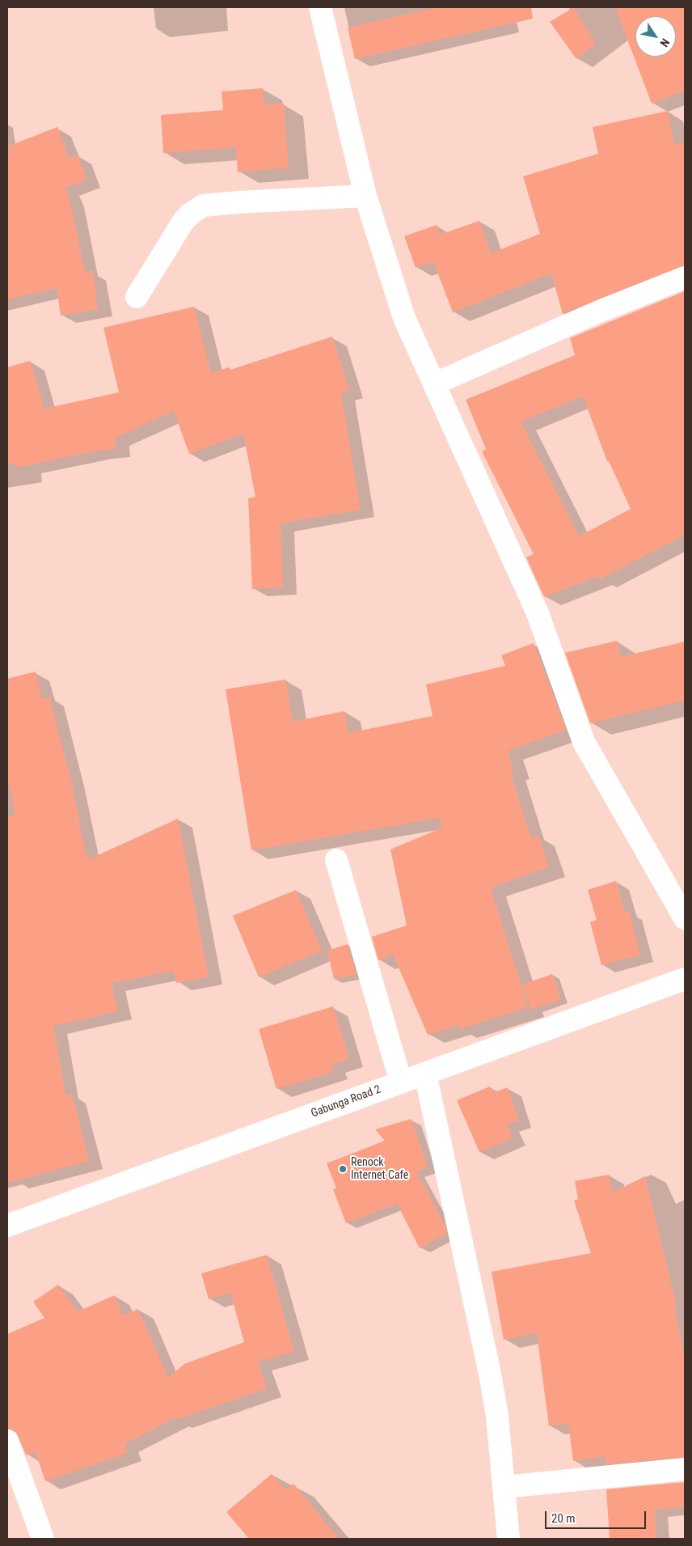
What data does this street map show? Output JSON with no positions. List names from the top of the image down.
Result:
{
  "streets": {
    "street": ["Gabunga Road 2"]
  },
  "places": ["Renock Internet Cafe"],
  "scale_bar": "20 m",
  "north": "bottom right"
}
